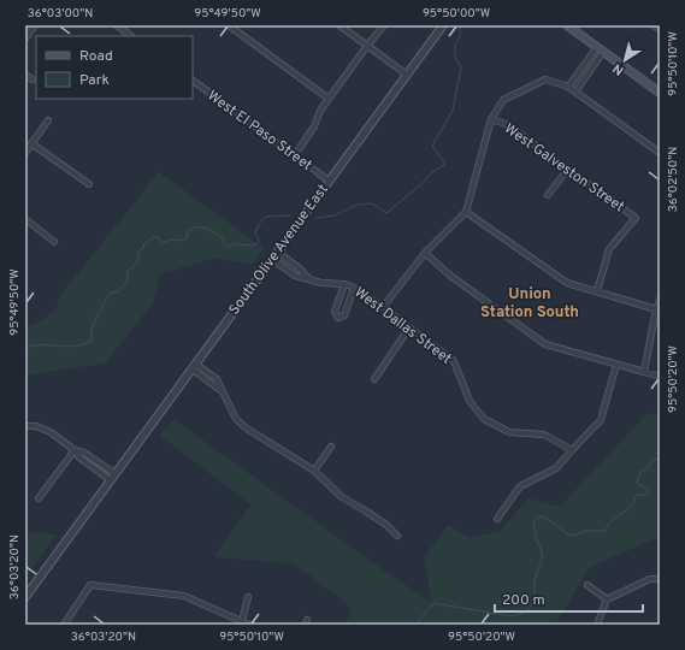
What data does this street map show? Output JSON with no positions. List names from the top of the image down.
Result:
{
  "streets": {
    "street": [
      "West El Paso Street",
      "West Galveston Street",
      "South Olive Avenue East",
      "West Dallas Street"
    ]
  },
  "crossings": [
    ["West El Paso Street", "South Olive Avenue East"],
    ["South Olive Avenue East", "West Dallas Street"]
  ],
  "districts": ["Union Station South"],
  "legend": ["Road", "Park"],
  "scale_bar": "200 m",
  "north": "bottom left",
  "coordinates": [
    "36°03'00\"N",
    "95°49'50\"W",
    "95°50'00\"W",
    "95°50'10\"W",
    "36°02'50\"N",
    "95°50'20\"W",
    "36°03'20\"N"
  ]
}
